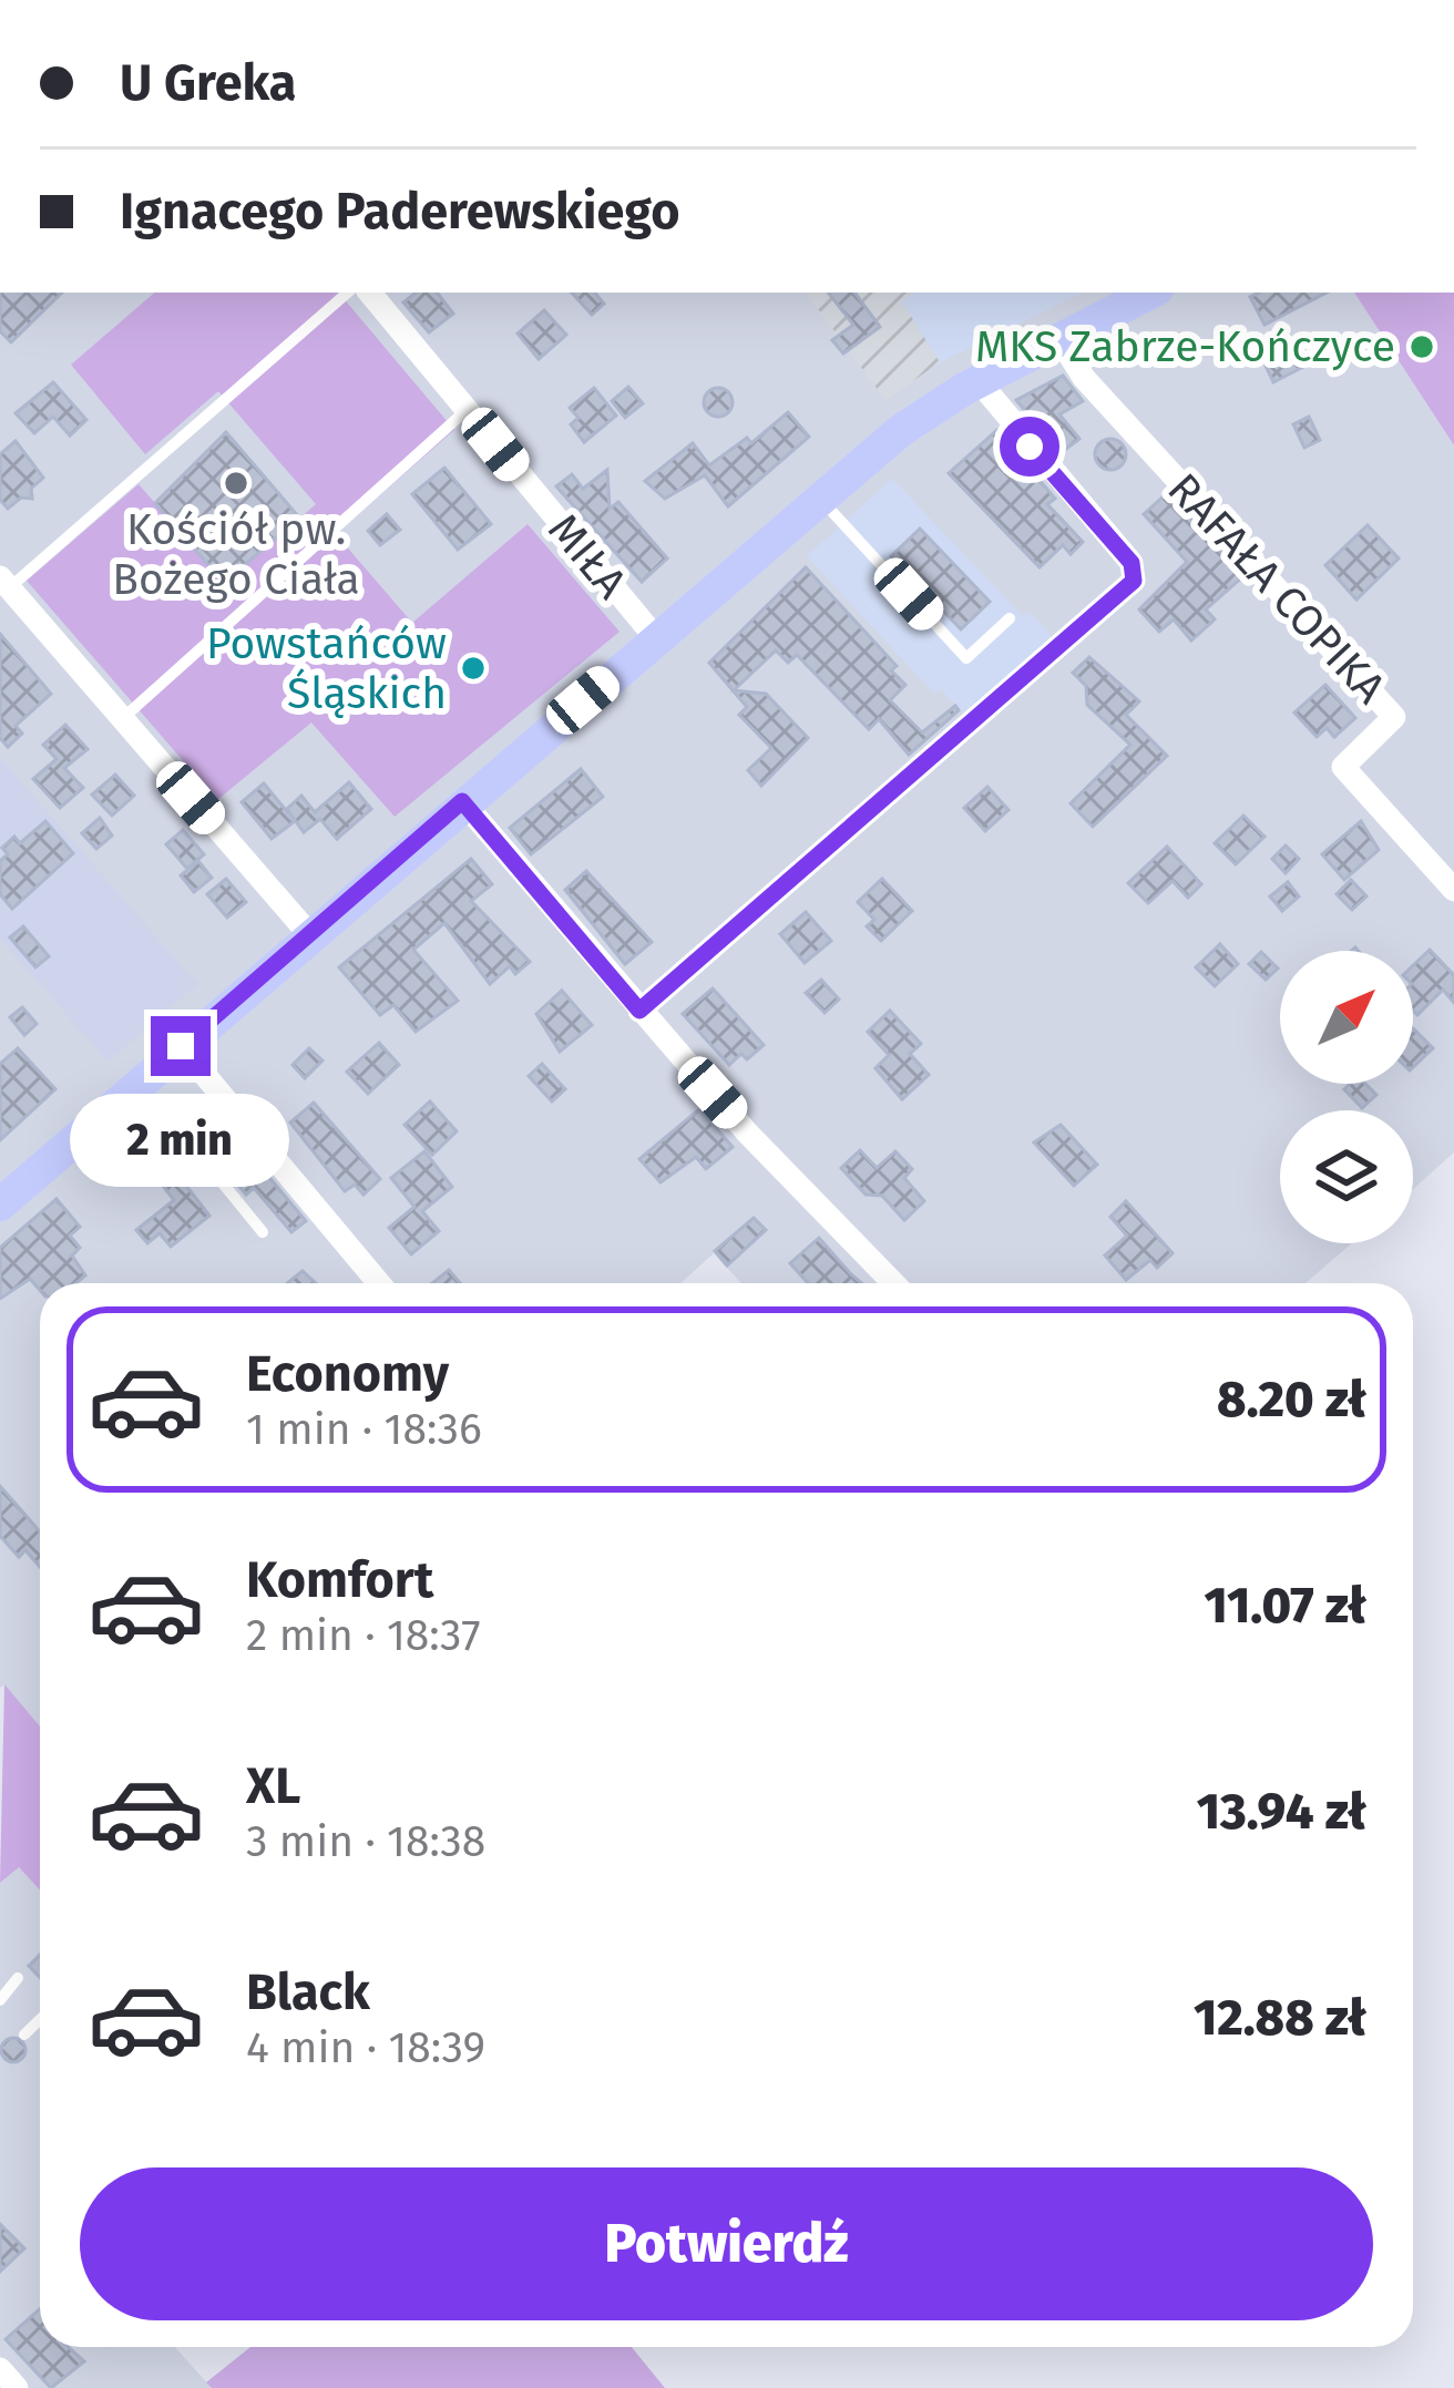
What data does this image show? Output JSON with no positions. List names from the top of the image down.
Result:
{
  "streets": {
    "street": ["MIŁA", "RAFAŁA COPIKA"]
  },
  "places": ["MKS Zabrze-Kończyce", "Kościół pw. Bożego Ciała", "Powstańców Śląskich"],
  "north": "top right",
  "page": {
    "banner": ["U Greka", "Ignacego Paderewskiego"],
    "bubble": "2 min",
    "list": [
      {
        "name": "Economy",
        "note": "1 min · 18:36",
        "value": "8.20 zł"
      },
      {
        "name": "Komfort",
        "note": "2 min · 18:37",
        "value": "11.07 zł"
      },
      {
        "name": "XL",
        "note": "3 min · 18:38",
        "value": "13.94 zł"
      },
      {
        "name": "Black",
        "note": "4 min · 18:39",
        "value": "12.88 zł"
      }
    ],
    "buttons": "Potwierdź"
  }
}
